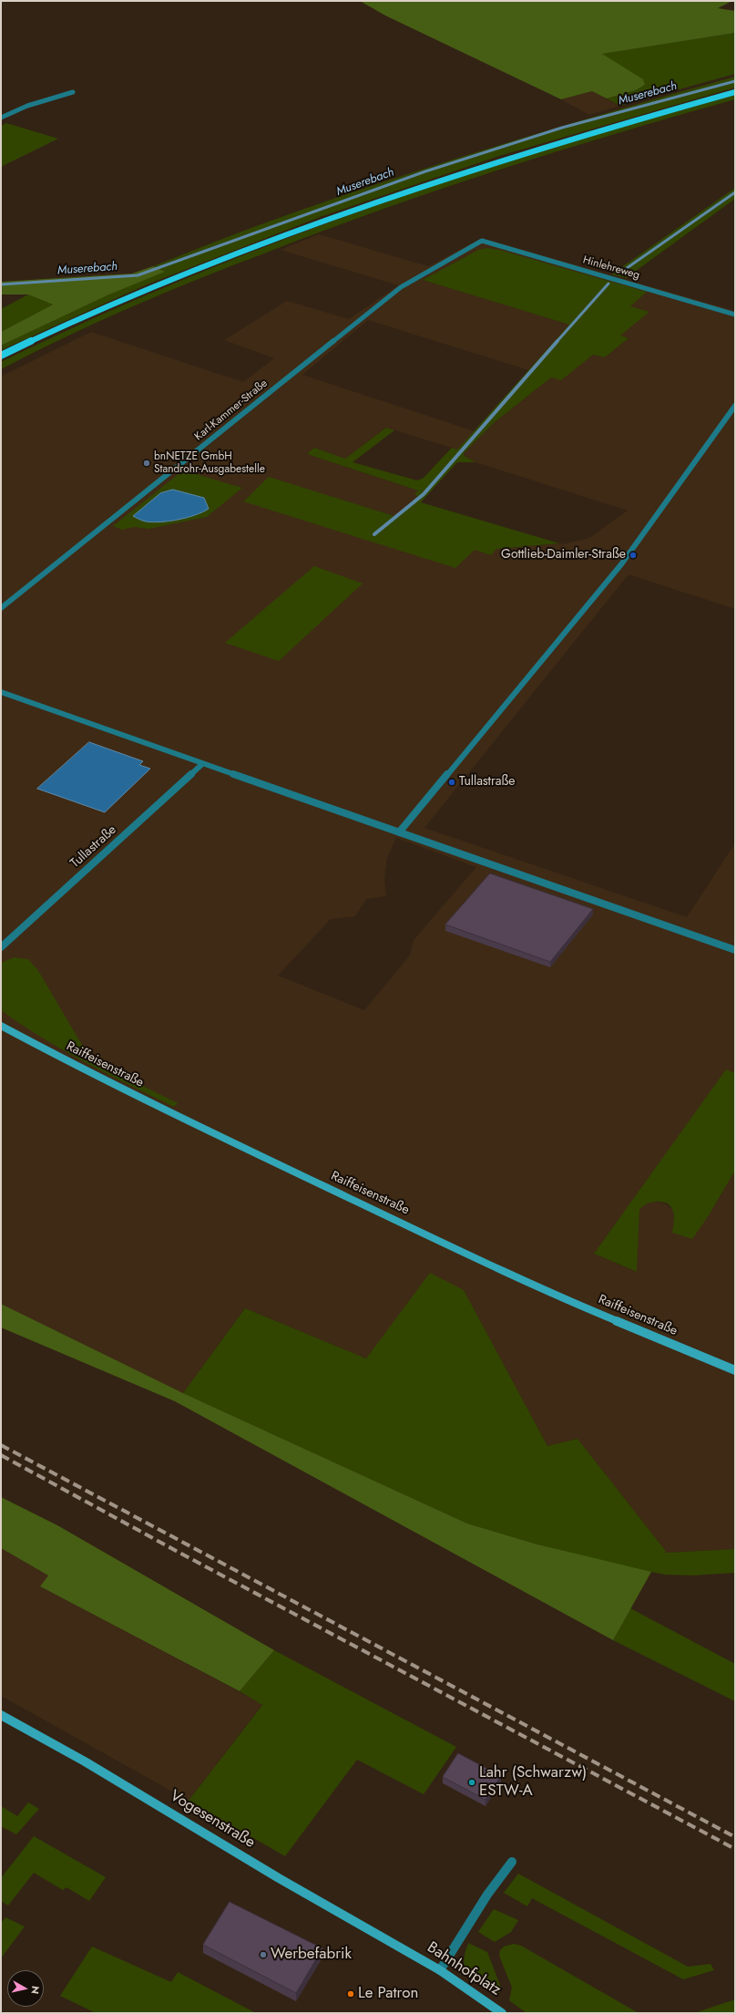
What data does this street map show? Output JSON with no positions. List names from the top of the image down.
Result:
{
  "streets": {
    "street": [
      "Hinlehreweg",
      "Karl-Kammer-Straße",
      "Tullastraße",
      "Raiffeisenstraße",
      "Vogesenstraße",
      "Bahnhofplatz"
    ]
  },
  "crossings": [
    ["Hinlehreweg", "Karl-Kammer-Straße"],
    ["Vogesenstraße", "Bahnhofplatz"]
  ],
  "water": ["Muserebach"],
  "places": [
    "bnNETZE GmbH Standrohr-Ausgabestelle",
    "Gottlieb-Daimler-Straße",
    "Tullastraße",
    "Lahr (Schwarzw) ESTW-A",
    "Werbefabrik",
    "Le Patron"
  ],
  "north": "right"
}
